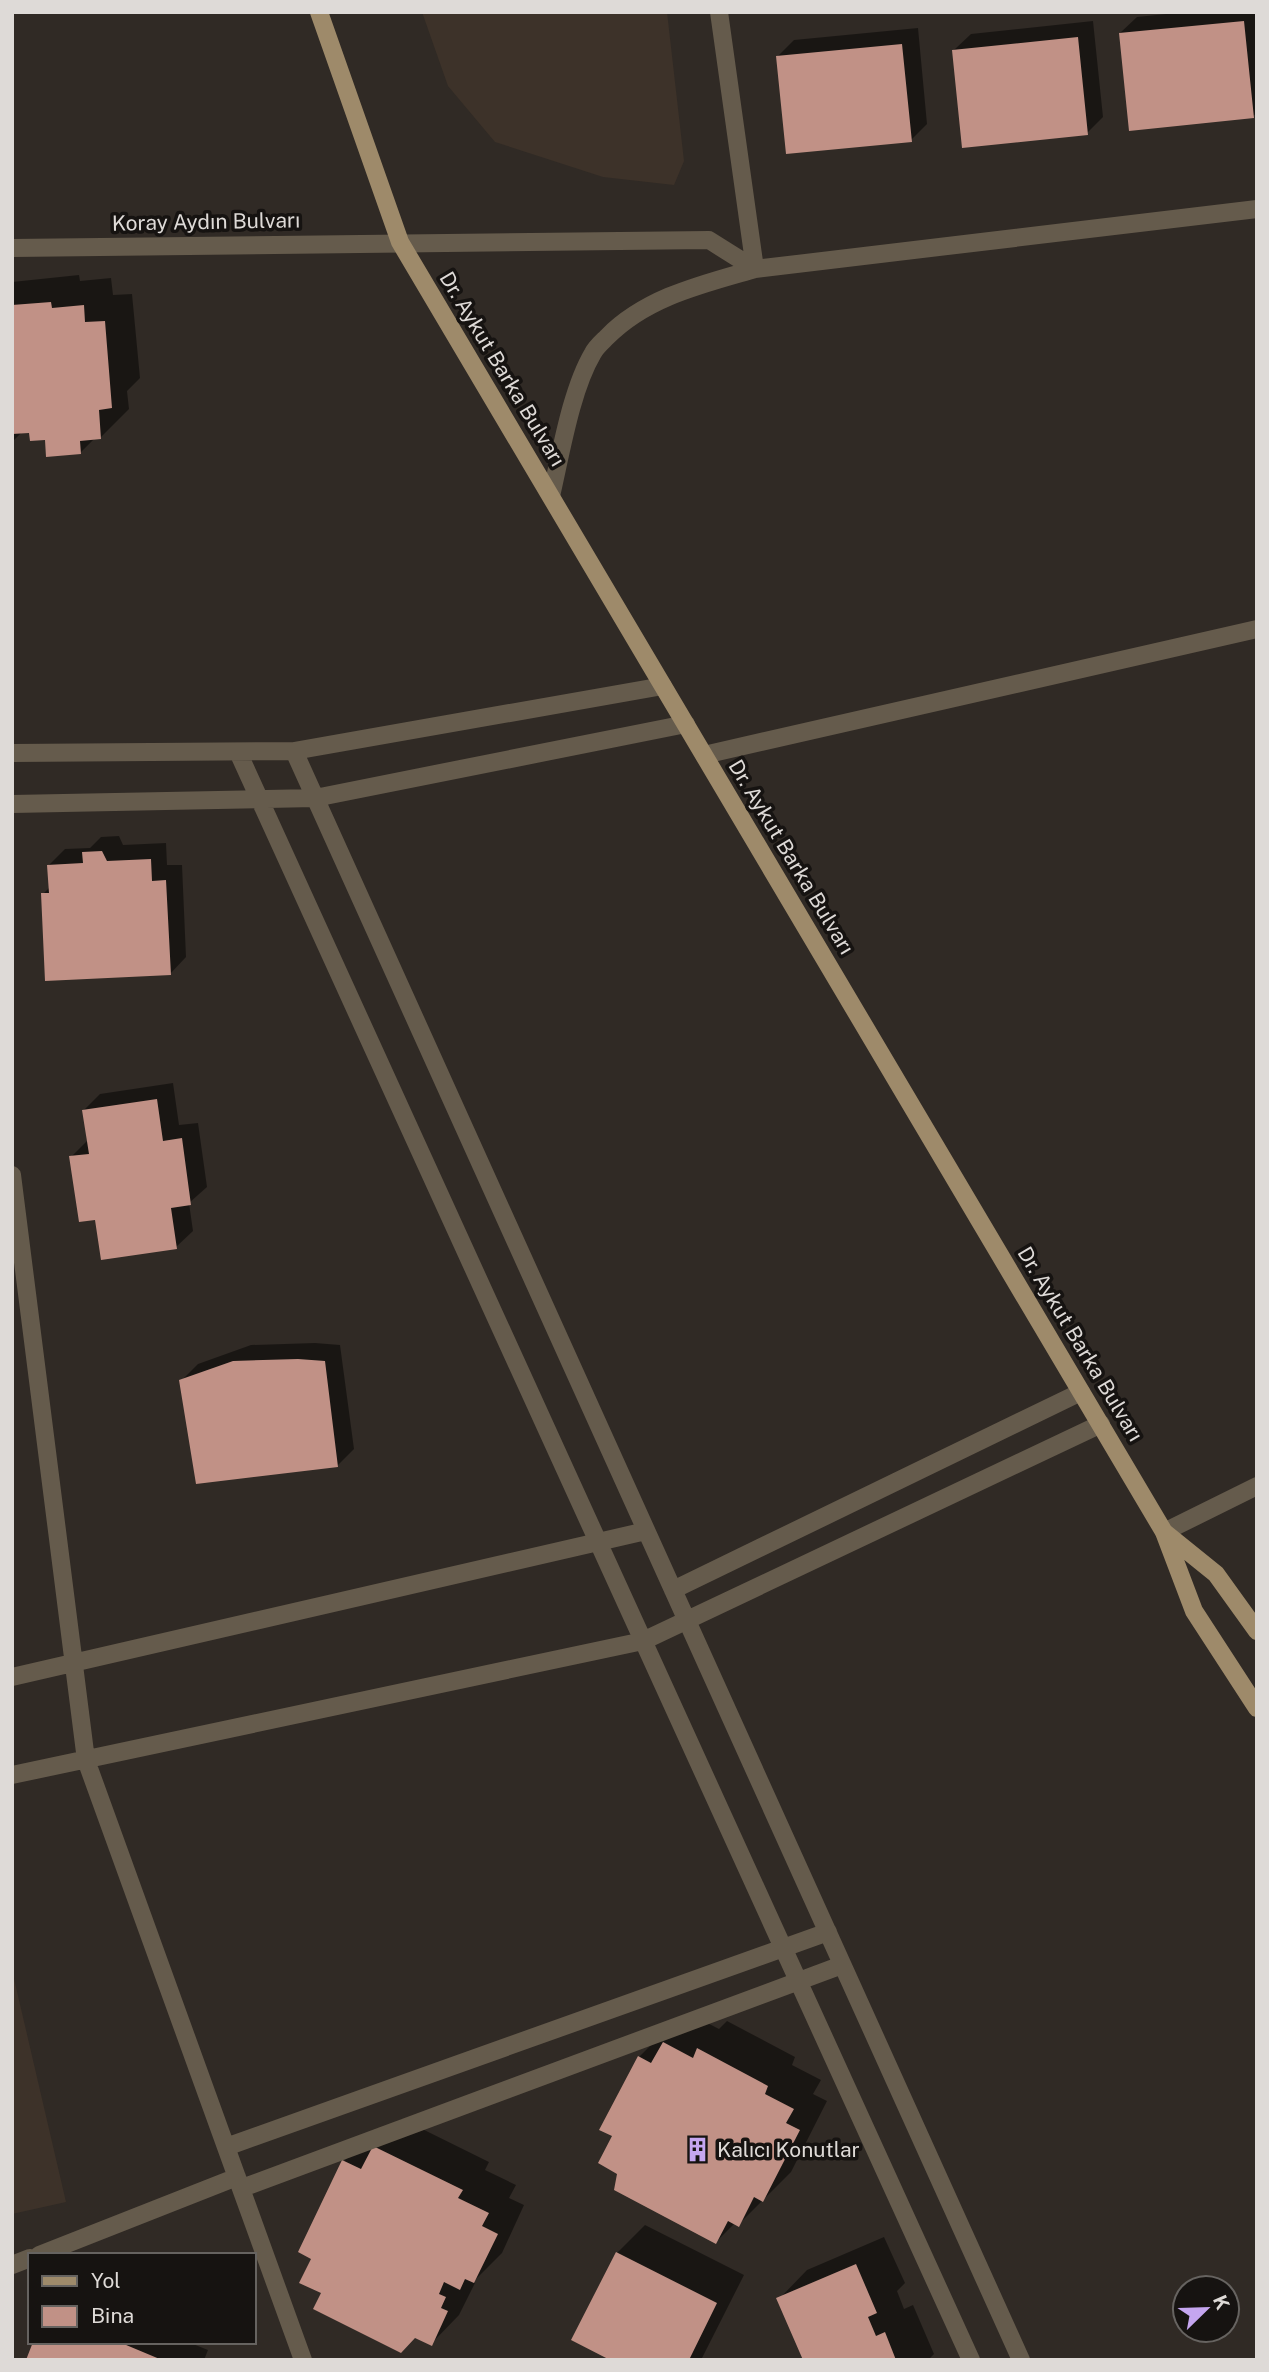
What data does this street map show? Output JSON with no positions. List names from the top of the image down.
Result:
{
  "streets": {
    "main road": ["Dr. Aykut Barka Bulvarı"],
    "street": ["Koray Aydın Bulvarı"]
  },
  "crossings": [
    ["Koray Aydın Bulvarı", "Dr. Aykut Barka Bulvarı"]
  ],
  "places": {
    "building": ["Kalıcı Konutlar"]
  },
  "legend": ["Yol", "Bina"],
  "north": "top right"
}
